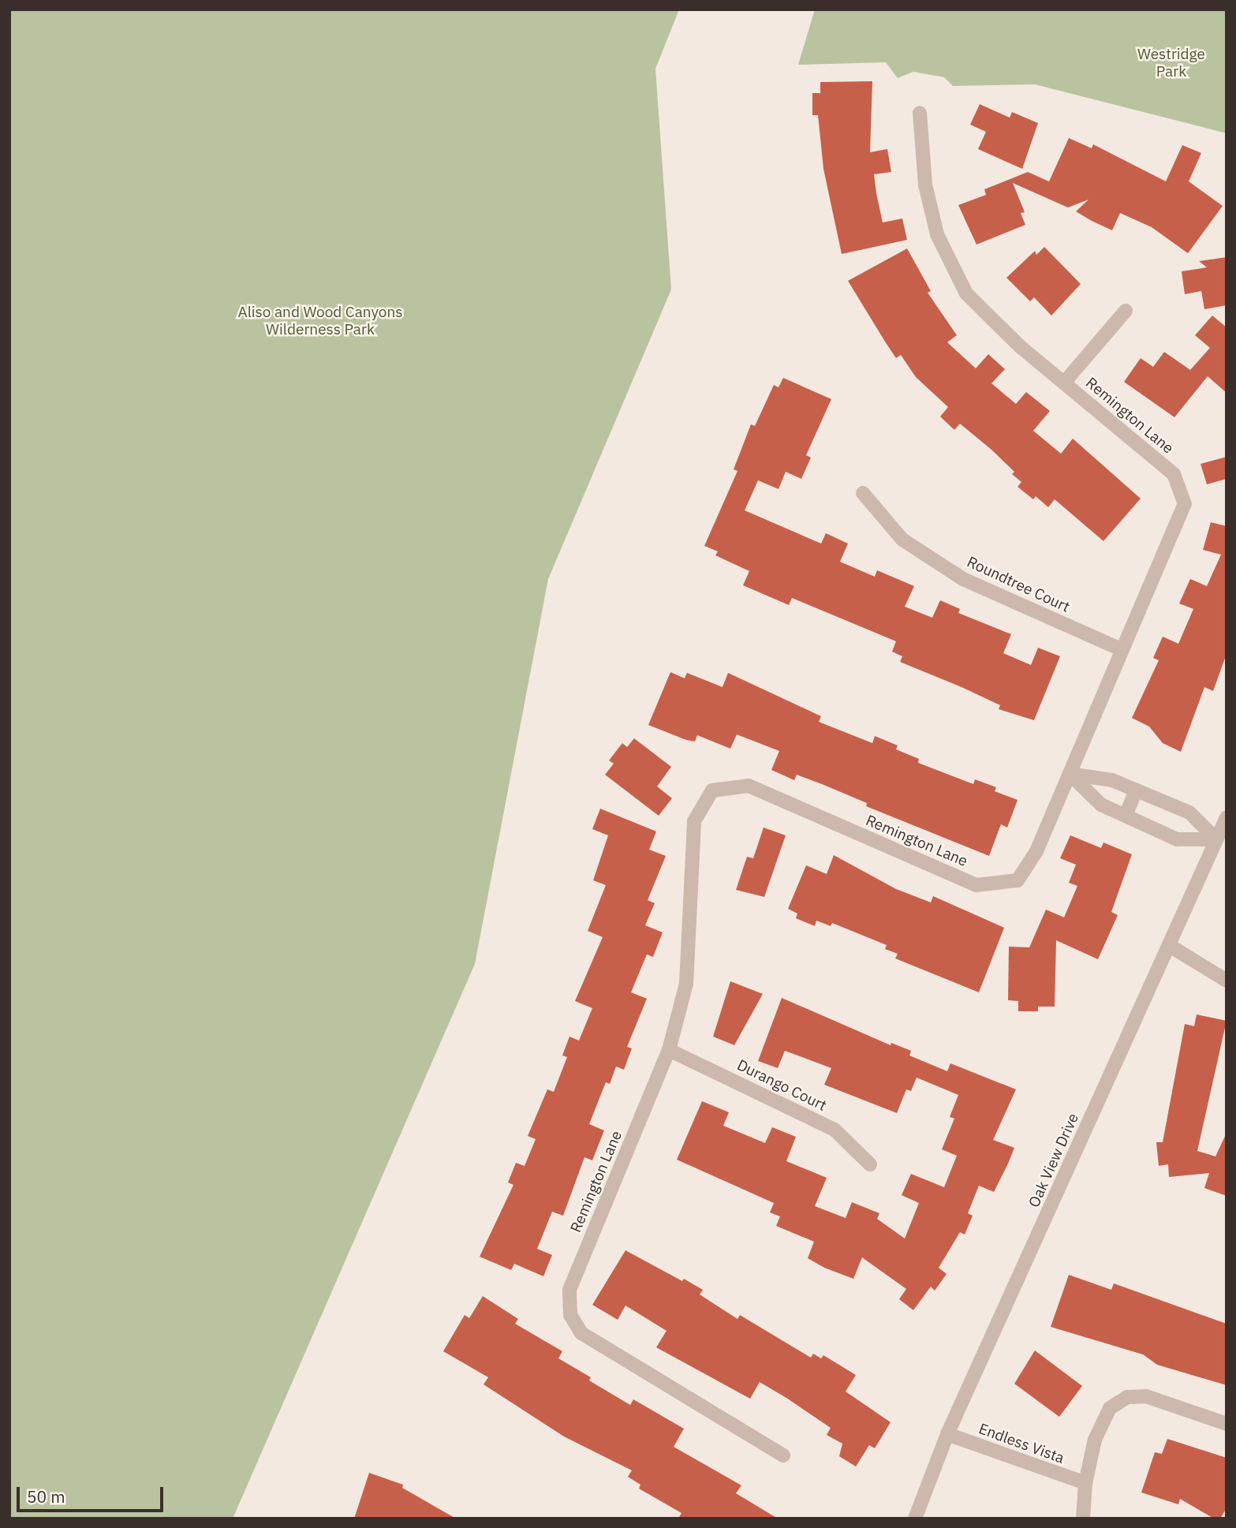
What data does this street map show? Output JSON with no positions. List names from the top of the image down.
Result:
{
  "streets": {
    "street": [
      "Remington Lane",
      "Roundtree Court",
      "Durango Court",
      "Oak View Drive",
      "Endless Vista"
    ]
  },
  "crossings": [
    ["Remington Lane", "Roundtree Court"],
    ["Remington Lane", "Durango Court"],
    ["Oak View Drive", "Endless Vista"]
  ],
  "parks": ["Westridge Park", "Aliso and Wood Canyons Wilderness Park"],
  "scale_bar": "50 m"
}
